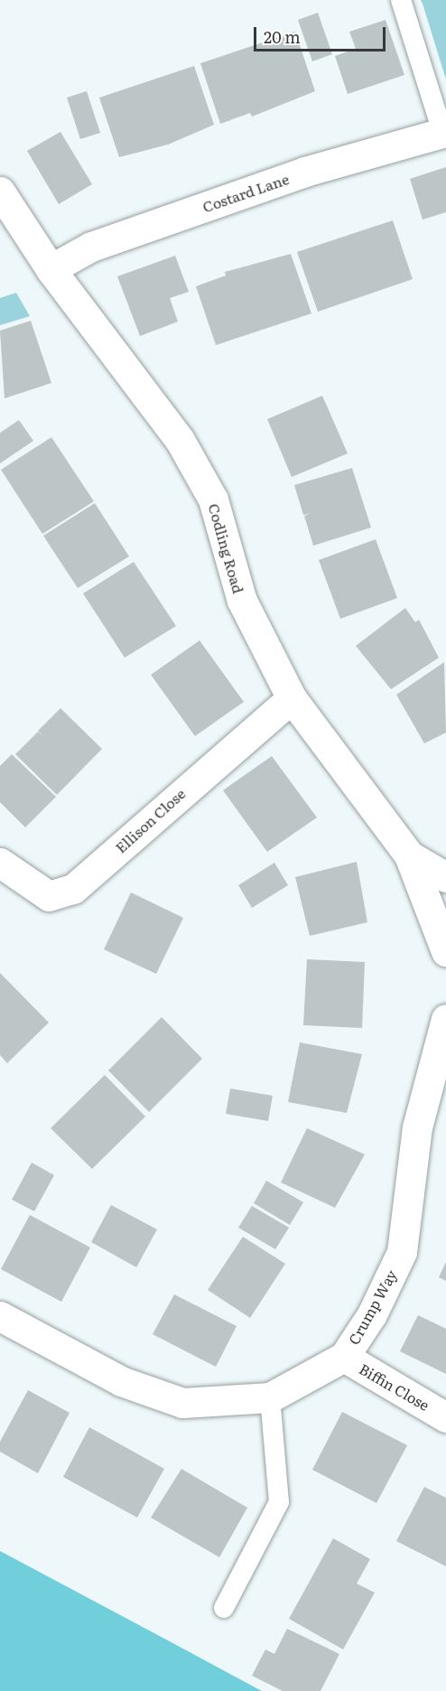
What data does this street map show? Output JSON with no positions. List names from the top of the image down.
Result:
{
  "streets": {
    "street": [
      "Costard Lane",
      "Codling Road",
      "Ellison Close",
      "Crump Way",
      "Biffin Close"
    ]
  },
  "crossings": [
    ["Costard Lane", "Codling Road"],
    ["Codling Road", "Ellison Close"],
    ["Crump Way", "Biffin Close"]
  ],
  "scale_bar": "20 m"
}
